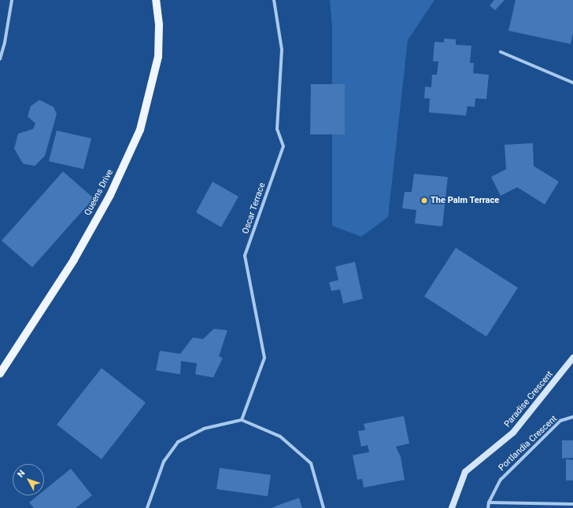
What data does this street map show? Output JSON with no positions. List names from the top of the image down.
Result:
{
  "streets": {
    "main road": ["Queens Drive"],
    "street": ["Oscar Terrace", "Paradise Crescent", "Portlandia Crescent"]
  },
  "places": ["The Palm Terrace"],
  "north": "top left"
}
